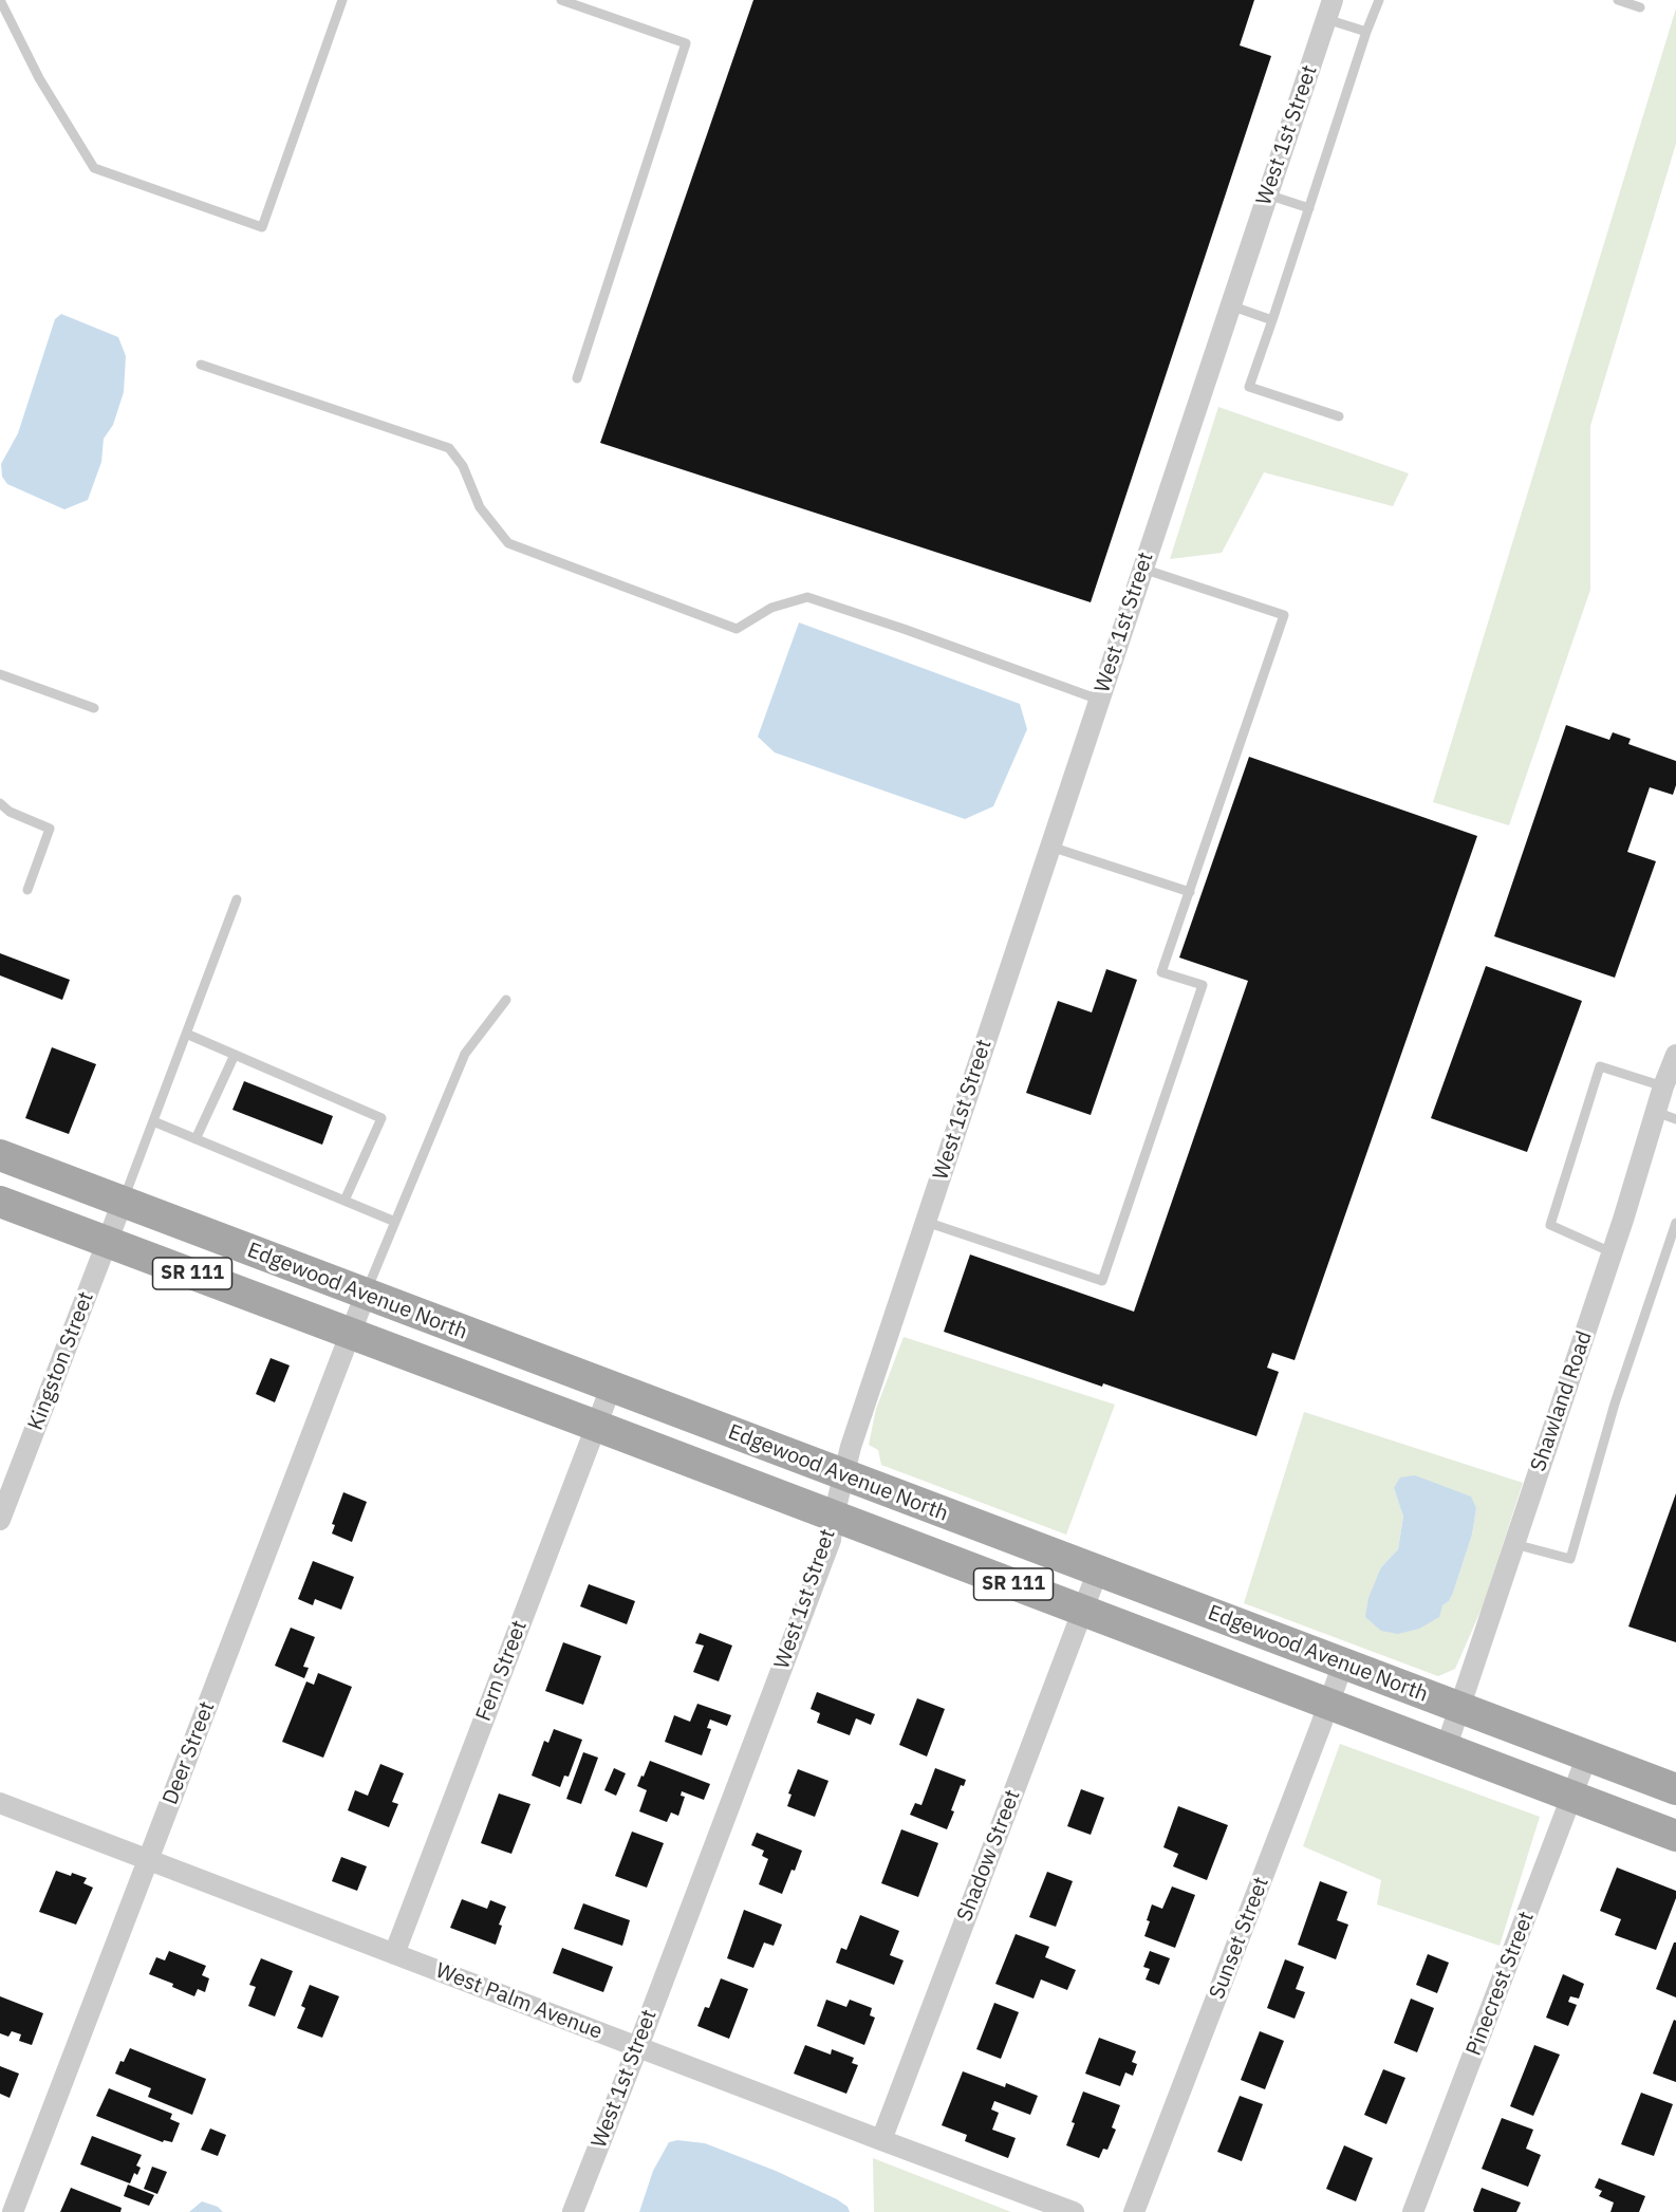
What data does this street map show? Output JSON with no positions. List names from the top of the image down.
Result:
{
  "streets": {
    "main road": ["SR 111", "Edgewood Avenue North"],
    "street": [
      "West 1st Street",
      "Kingston Street",
      "Shawland Road",
      "Fern Street",
      "Deer Street",
      "Shadow Street",
      "Sunset Street",
      "Pinecrest Street",
      "West Palm Avenue"
    ]
  },
  "crossings": [
    ["West 1st Street", "Edgewood Avenue North"],
    ["West 1st Street", "West Palm Avenue"],
    ["Edgewood Avenue North", "Kingston Street"],
    ["Edgewood Avenue North", "Shawland Road"],
    ["Edgewood Avenue North", "Fern Street"],
    ["Edgewood Avenue North", "Deer Street"],
    ["Edgewood Avenue North", "Shadow Street"],
    ["Edgewood Avenue North", "Sunset Street"],
    ["Edgewood Avenue North", "Pinecrest Street"],
    ["Fern Street", "West Palm Avenue"],
    ["Deer Street", "West Palm Avenue"],
    ["Shadow Street", "West Palm Avenue"]
  ]
}
